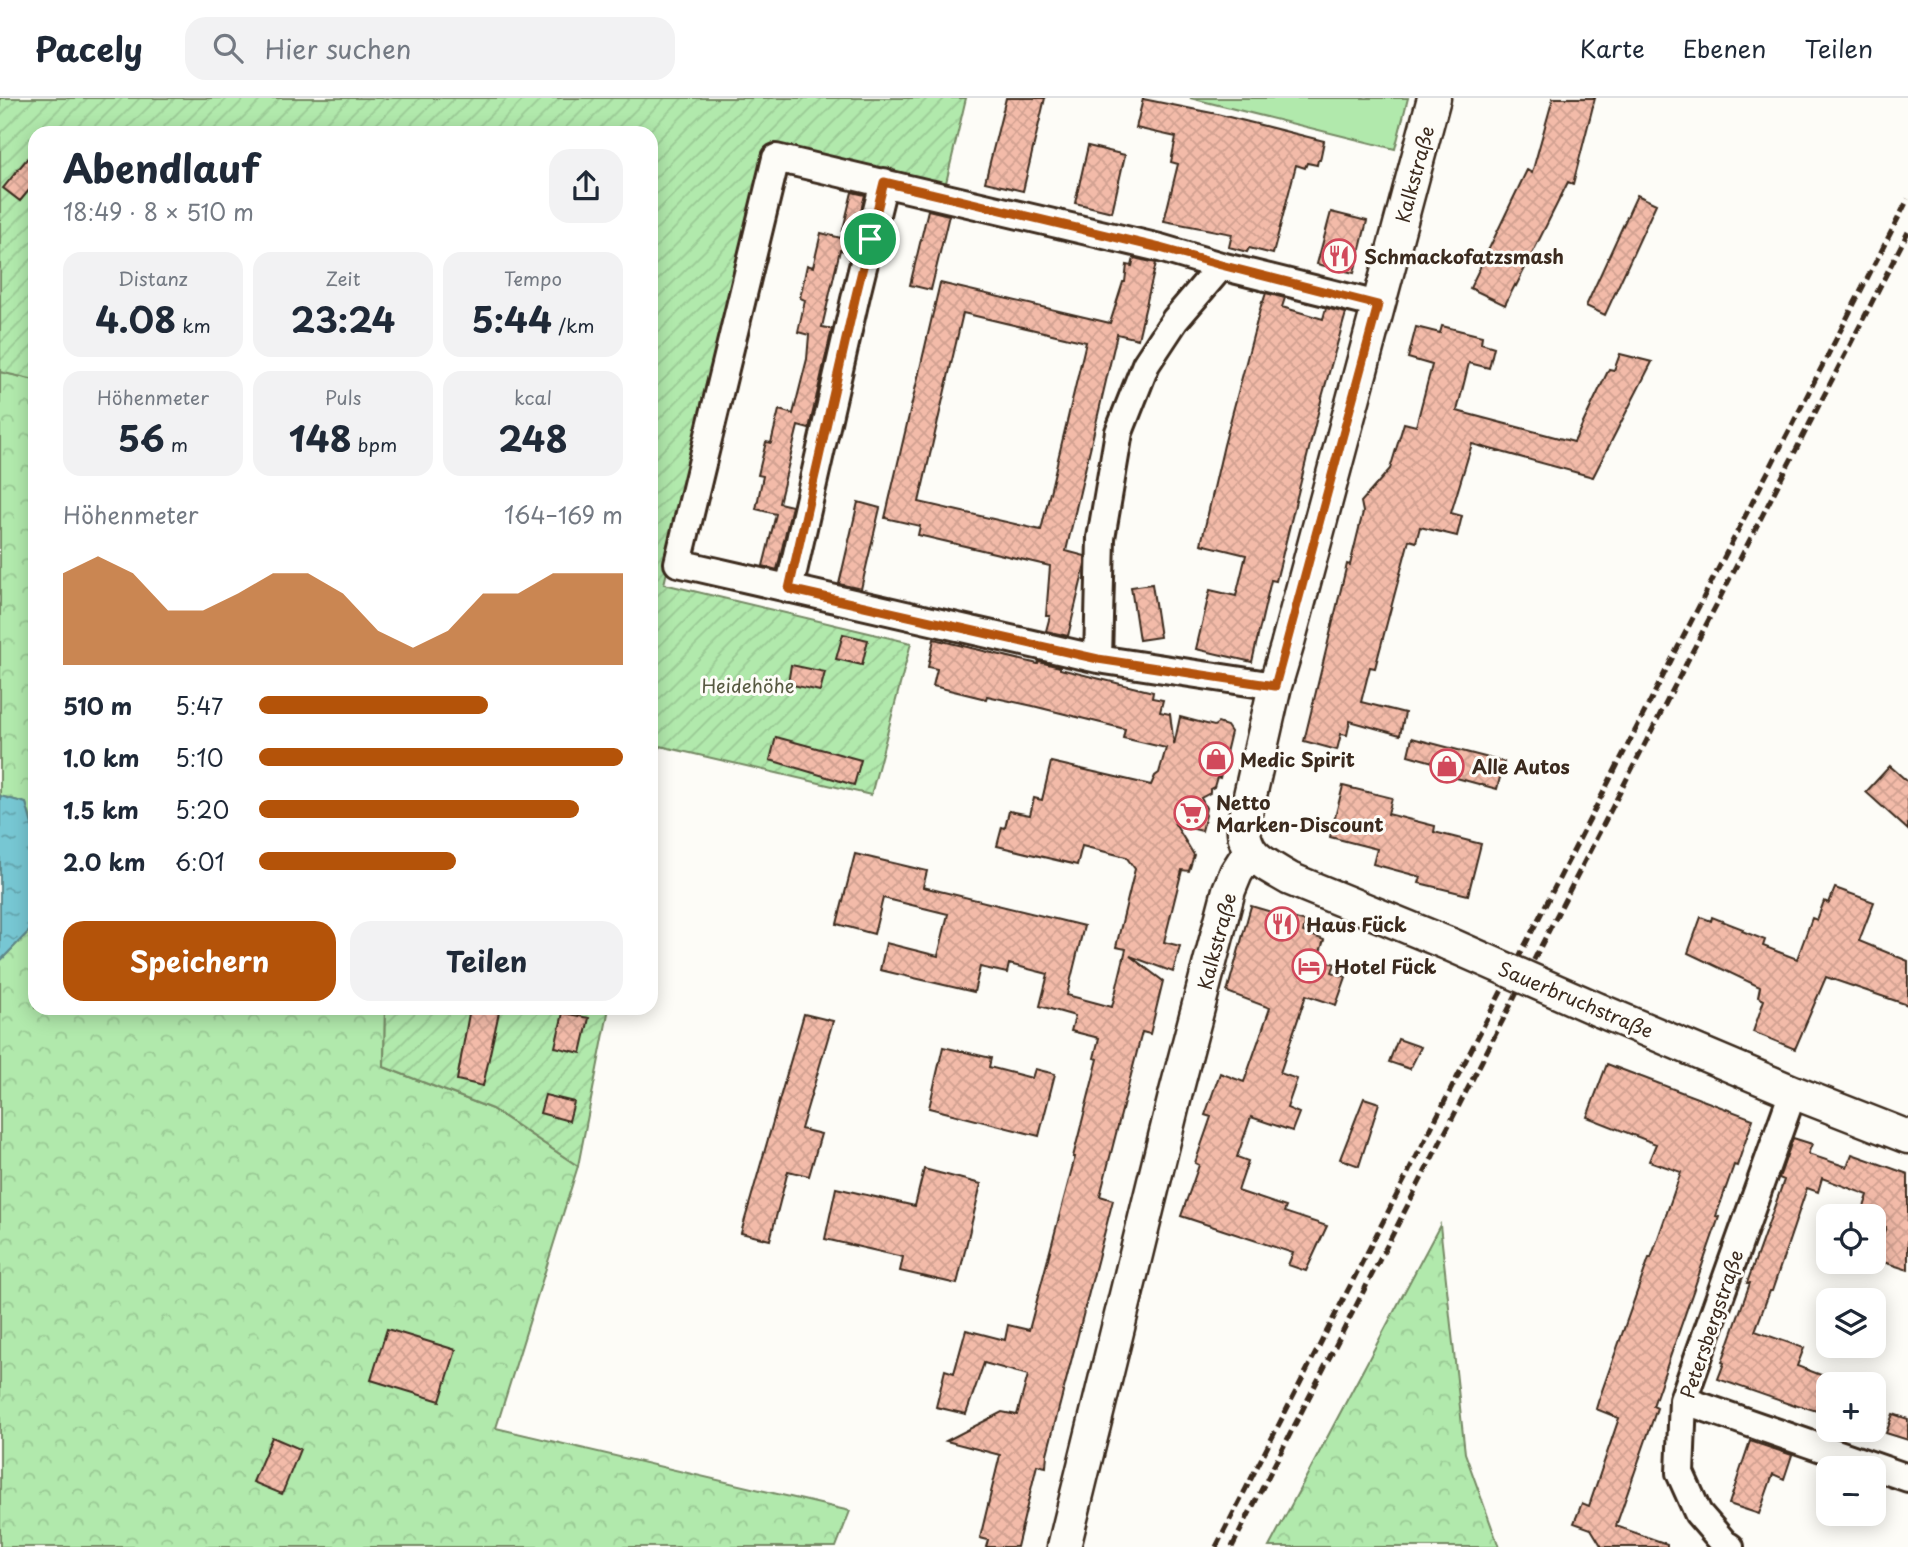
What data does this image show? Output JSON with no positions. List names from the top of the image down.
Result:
{
  "streets": {
    "street": ["Kalkstraße", "Sauerbruchstraße", "Petersbergstraße"]
  },
  "crossings": [
    ["Kalkstraße", "Sauerbruchstraße"],
    ["Sauerbruchstraße", "Petersbergstraße"]
  ],
  "parks": ["Heidehöhe"],
  "places": {
    "restaurant": ["Schmackofatzsmash", "Haus Fück"],
    "shop": ["Medic Spirit", "Alle Autos"],
    "supermarket": ["Netto Marken-Discount"],
    "hotel": ["Hotel Fück"]
  },
  "page": {
    "header": "Pacely",
    "search": "Hier suchen",
    "nav": ["Karte", "Ebenen", "Teilen"],
    "heading": ["Abendlauf", "18:49 · 8 × 510 m"],
    "stats": [
      ["Distanz", "4.08 km"],
      ["Zeit", "23:24"],
      ["Tempo", "5:44 /km"],
      ["Höhenmeter", "56 m"],
      ["Puls", "148 bpm"],
      ["kcal", "248"]
    ],
    "chart": ["Höhenmeter", "164–169 m"],
    "list": [
      {
        "name": "510 m",
        "note": "5:47"
      },
      {
        "name": "1.0 km",
        "note": "5:10"
      },
      {
        "name": "1.5 km",
        "note": "5:20"
      },
      {
        "name": "2.0 km",
        "note": "6:01"
      }
    ],
    "buttons": ["Speichern", "Teilen"],
    "map_buttons": ["+", "−"]
  }
}
